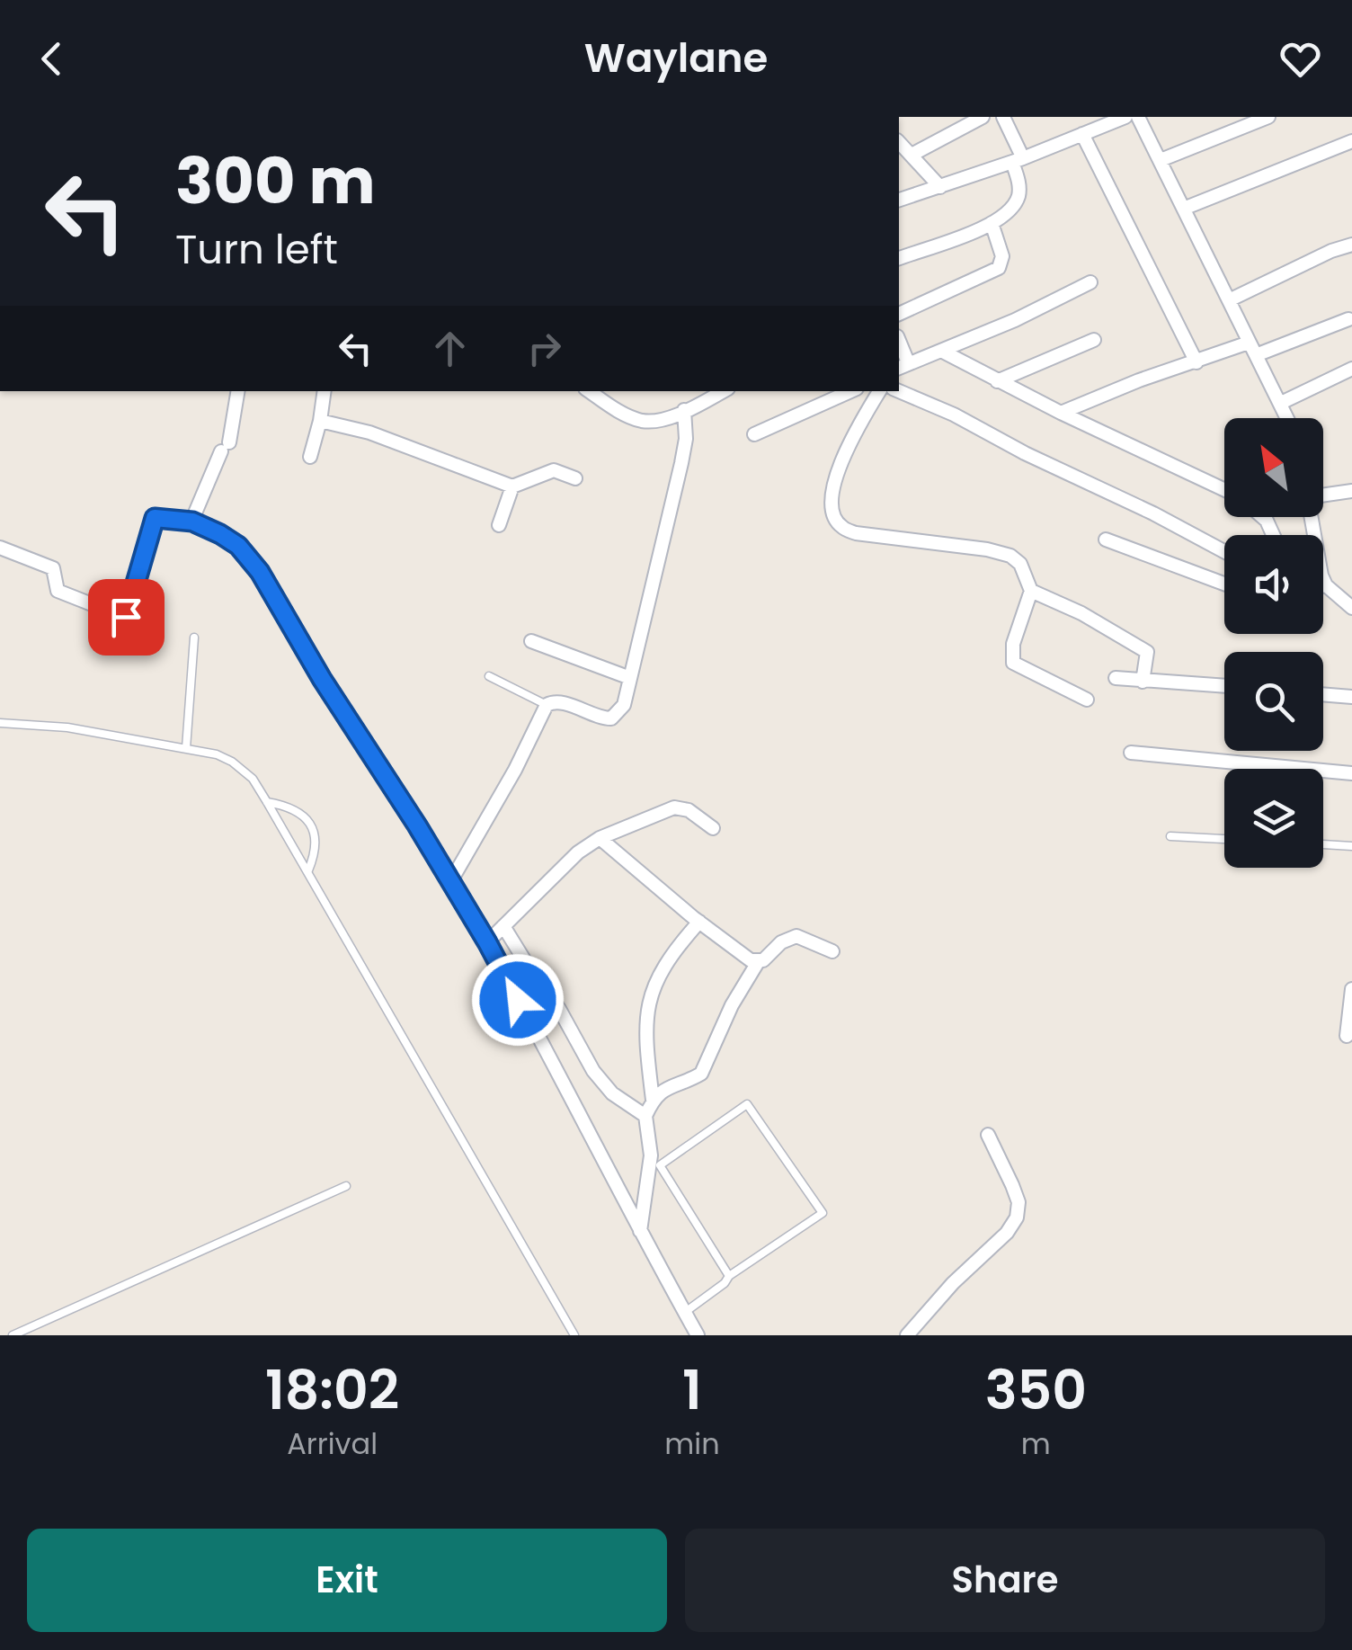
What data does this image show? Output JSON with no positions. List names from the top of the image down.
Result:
{
  "north": "top left",
  "page": {
    "header": "Waylane",
    "turn": ["300 m", "Turn left"],
    "eta": [
      "18:02",
      "Arrival",
      "1",
      "min",
      "350",
      "m"
    ],
    "buttons": ["Exit", "Share"]
  }
}
